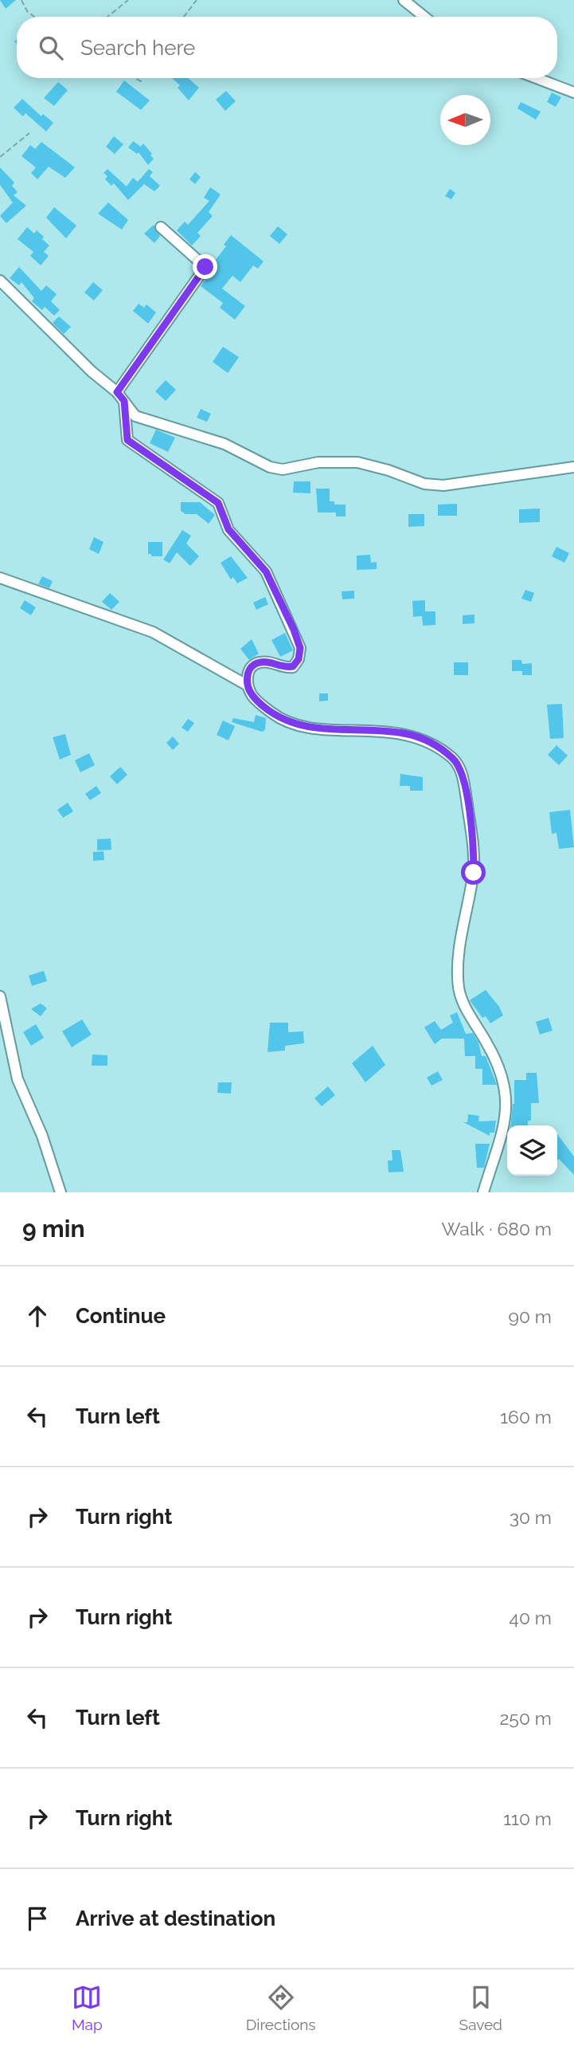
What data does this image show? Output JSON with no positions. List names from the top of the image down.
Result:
{
  "north": "left",
  "page": {
    "search": "Search here",
    "heading": ["9 min", "Walk · 680 m"],
    "list": [
      ["Continue", "90 m"],
      ["Turn left", "160 m"],
      ["Turn right", "30 m"],
      ["Turn right", "40 m"],
      ["Turn left", "250 m"],
      ["Turn right", "110 m"],
      "Arrive at destination"
    ],
    "nav": ["Map", "Directions", "Saved"]
  }
}
